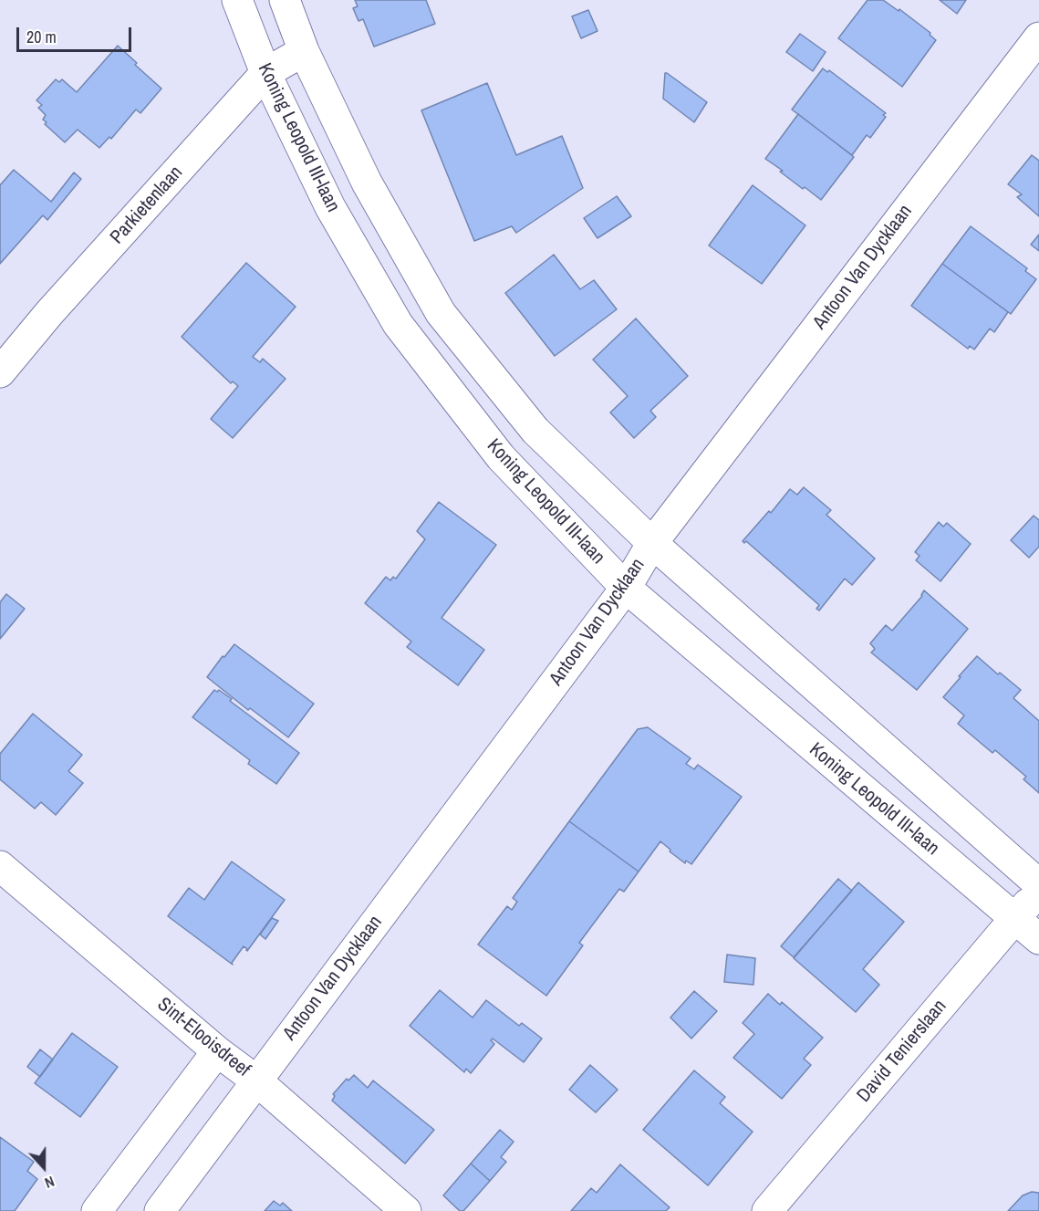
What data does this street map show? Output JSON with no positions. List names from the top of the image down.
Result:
{
  "streets": {
    "street": [
      "Koning Leopold III-laan",
      "Parkietenlaan",
      "Antoon Van Dycklaan",
      "Sint-Elooisdreef",
      "David Tenierslaan"
    ]
  },
  "crossings": [
    ["Koning Leopold III-laan", "Parkietenlaan"],
    ["Koning Leopold III-laan", "Antoon Van Dycklaan"],
    ["Koning Leopold III-laan", "David Tenierslaan"],
    ["Antoon Van Dycklaan", "Sint-Elooisdreef"]
  ],
  "scale_bar": "20 m",
  "north": "bottom"
}
